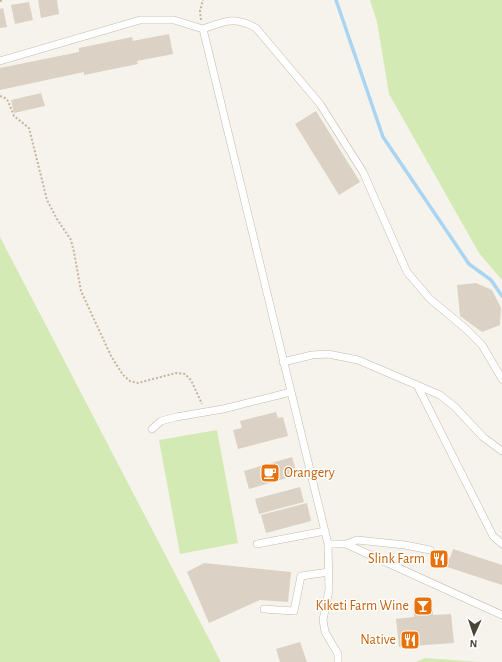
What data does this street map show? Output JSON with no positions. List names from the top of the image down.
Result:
{
  "places": {
    "cafe": ["Orangery"],
    "restaurant": ["Slink Farm", "Native"],
    "bar": ["Kiketi Farm Wine"]
  },
  "north": "bottom"
}
